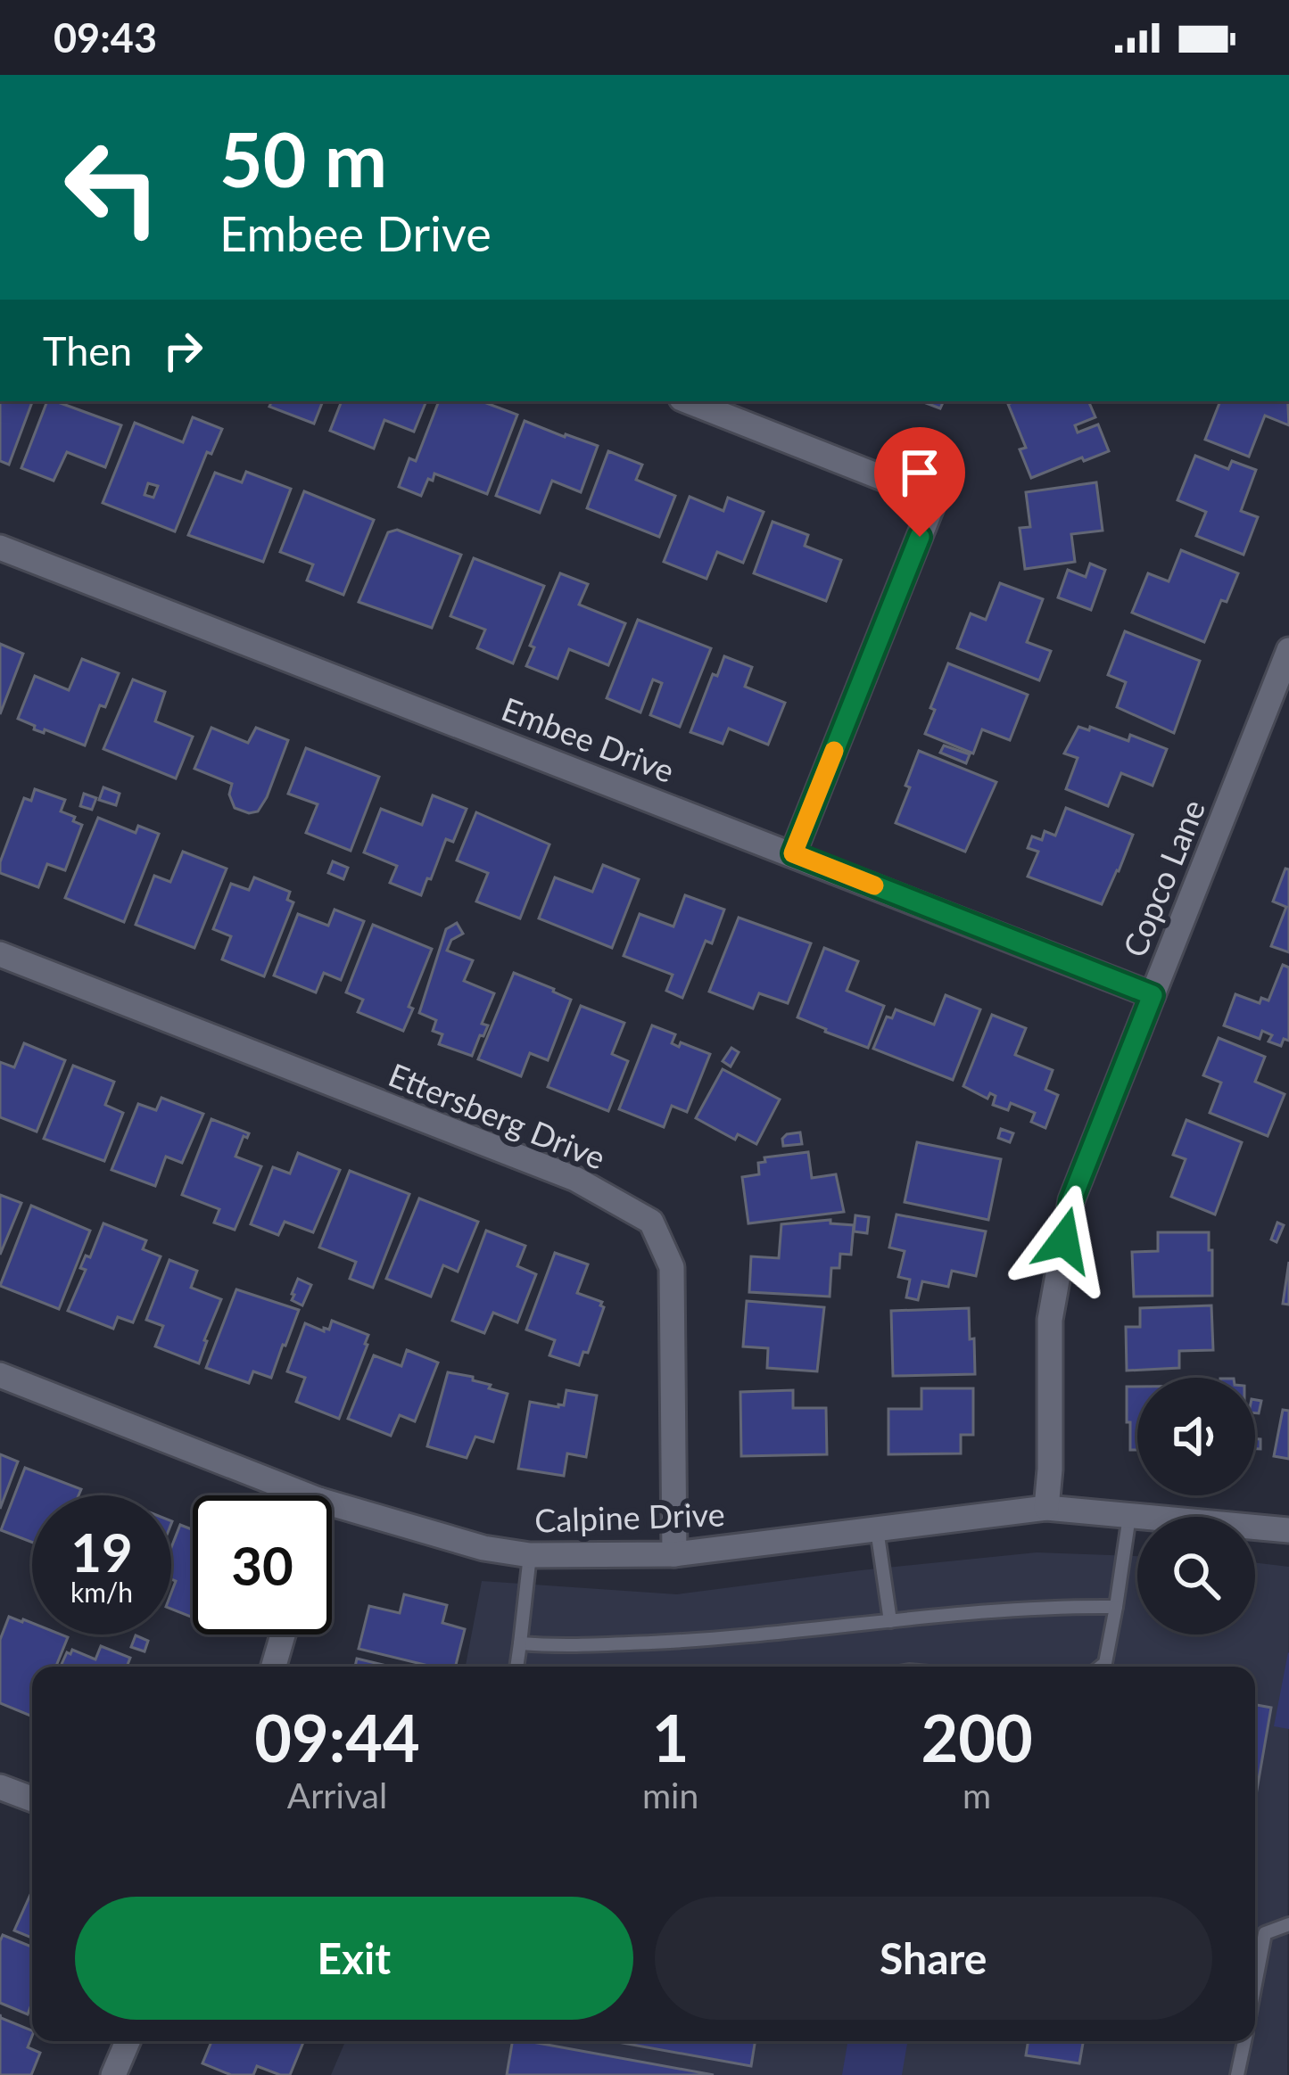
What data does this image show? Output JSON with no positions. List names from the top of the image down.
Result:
{
  "streets": {
    "street": [
      "Embee Drive",
      "Copco Lane",
      "Ettersberg Drive",
      "Calpine Drive"
    ]
  },
  "crossings": [
    ["Embee Drive", "Copco Lane"],
    ["Copco Lane", "Calpine Drive"],
    ["Ettersberg Drive", "Calpine Drive"]
  ],
  "page": {
    "status": "09:43",
    "turn": ["50 m", "Embee Drive"],
    "then": "Then",
    "speed": "19 km/h",
    "limit": "30",
    "eta": [
      "09:44",
      "Arrival",
      "1",
      "min",
      "200",
      "m"
    ],
    "buttons": ["Exit", "Share"]
  }
}
